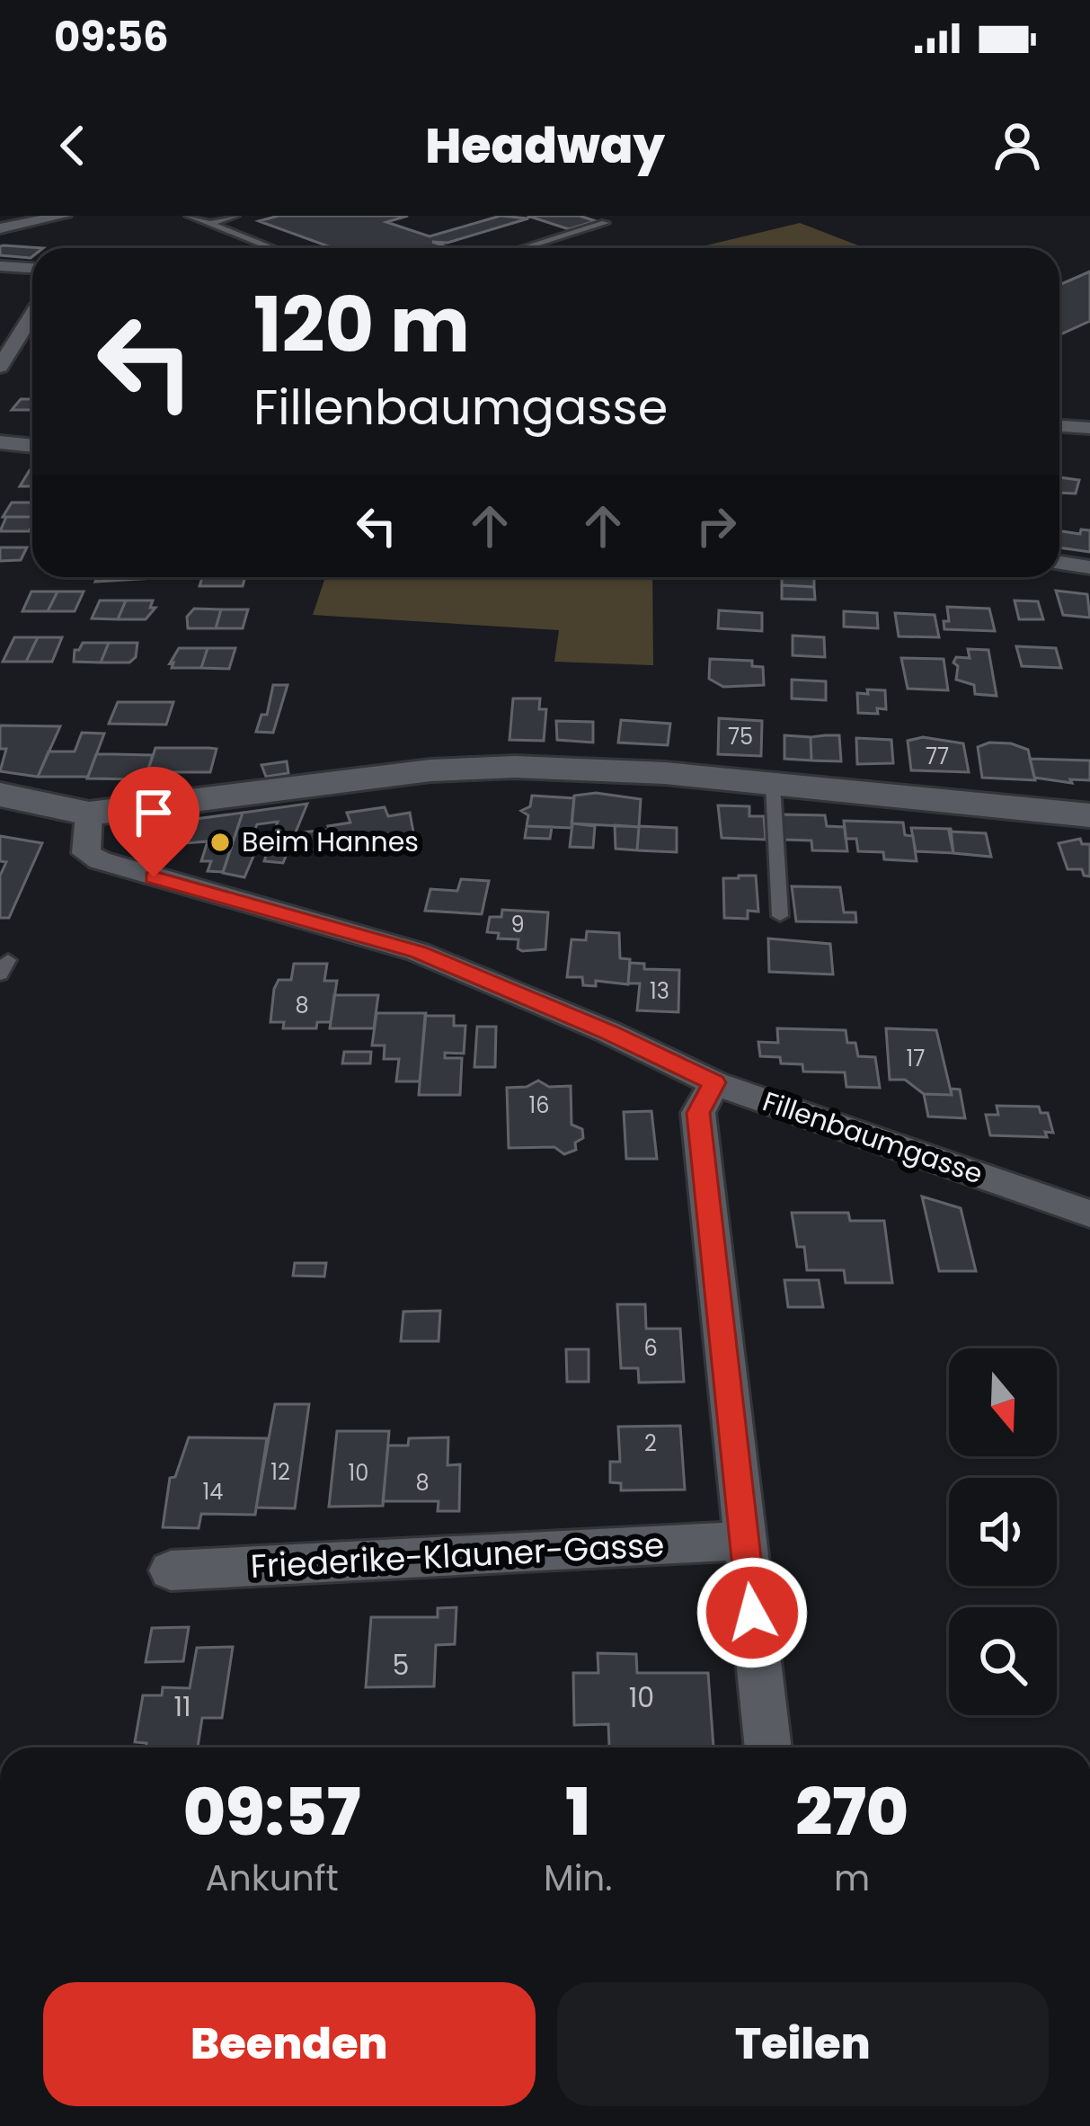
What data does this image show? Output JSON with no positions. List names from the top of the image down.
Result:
{
  "streets": {
    "street": ["Fillenbaumgasse", "Friederike-Klauner-Gasse"]
  },
  "places": ["Beim Hannes"],
  "house_numbers": [
    "75",
    "77",
    "9",
    "13",
    "8",
    "17",
    "16",
    "6",
    "2",
    "12",
    "10",
    "8",
    "14",
    "5",
    "10",
    "11"
  ],
  "north": "bottom",
  "page": {
    "status": "09:56",
    "header": "Headway",
    "turn": ["120 m", "Fillenbaumgasse"],
    "eta": [
      "09:57",
      "Ankunft",
      "1",
      "Min.",
      "270",
      "m"
    ],
    "buttons": ["Beenden", "Teilen"]
  }
}
